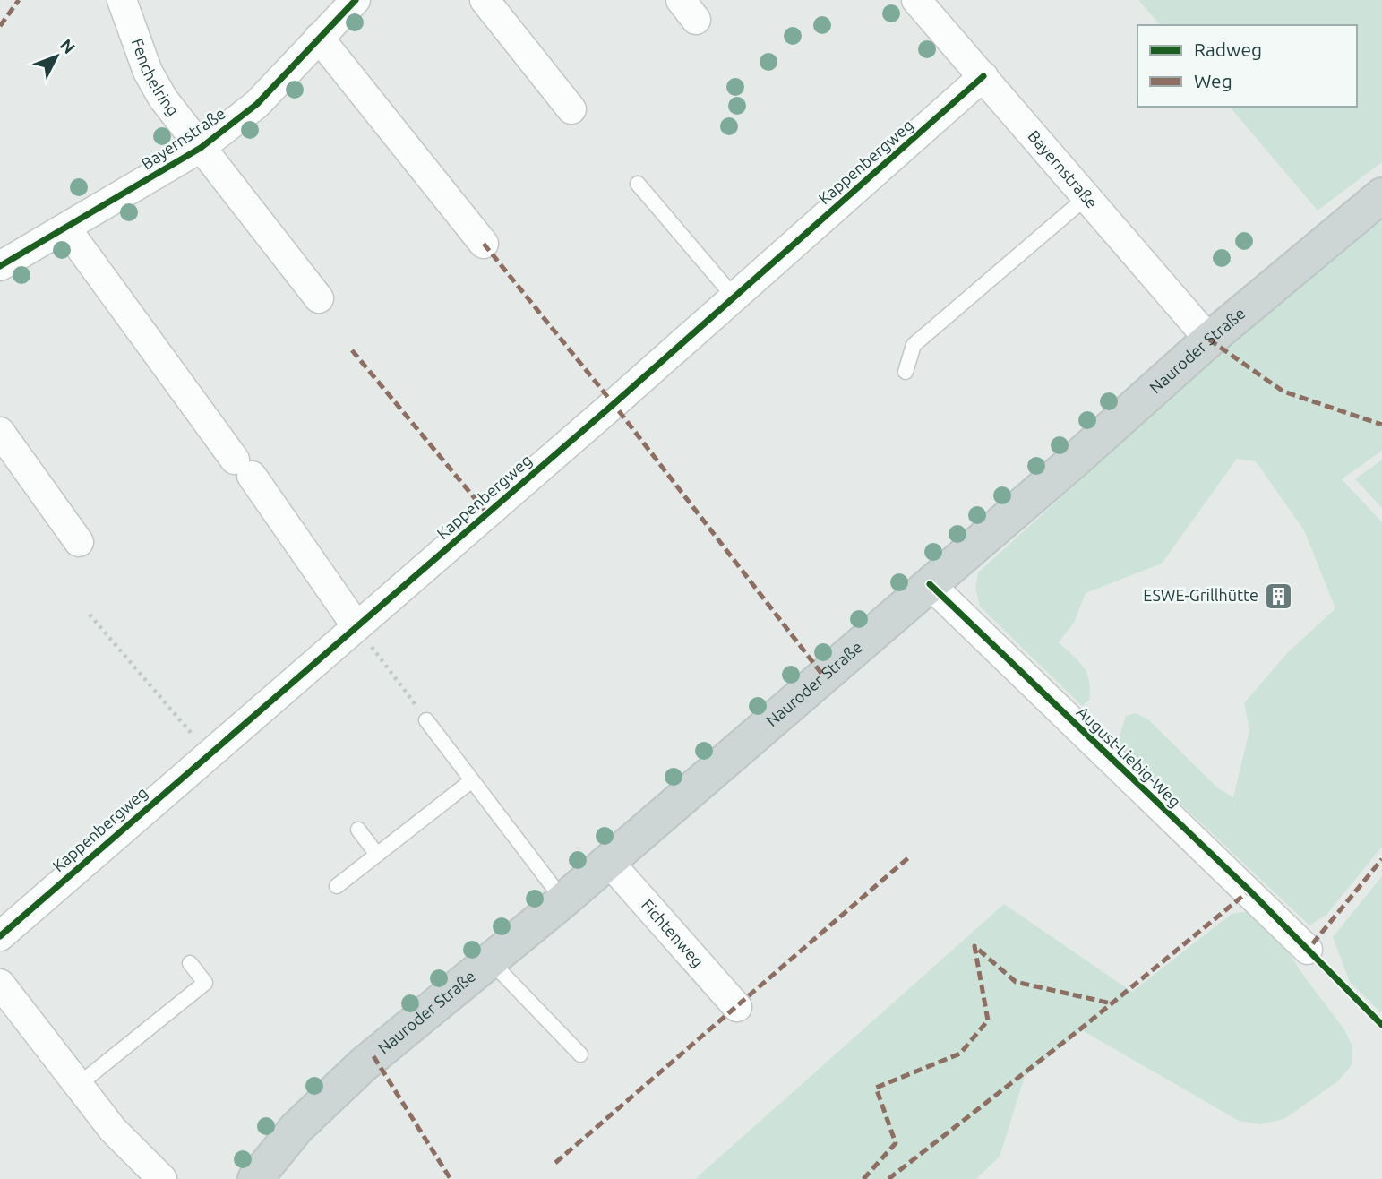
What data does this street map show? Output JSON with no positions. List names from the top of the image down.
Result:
{
  "streets": {
    "main road": ["Nauroder Straße"],
    "street": [
      "Fenchelring",
      "Bayernstraße",
      "Kappenbergweg",
      "August-Liebig-Weg",
      "Fichtenweg"
    ]
  },
  "crossings": [
    ["Fenchelring", "Bayernstraße"],
    ["Bayernstraße", "Kappenbergweg"],
    ["Bayernstraße", "Nauroder Straße"],
    ["Nauroder Straße", "August-Liebig-Weg"],
    ["Nauroder Straße", "Fichtenweg"]
  ],
  "places": {
    "building": ["ESWE-Grillhütte"]
  },
  "legend": ["Radweg", "Weg"],
  "north": "top right"
}
